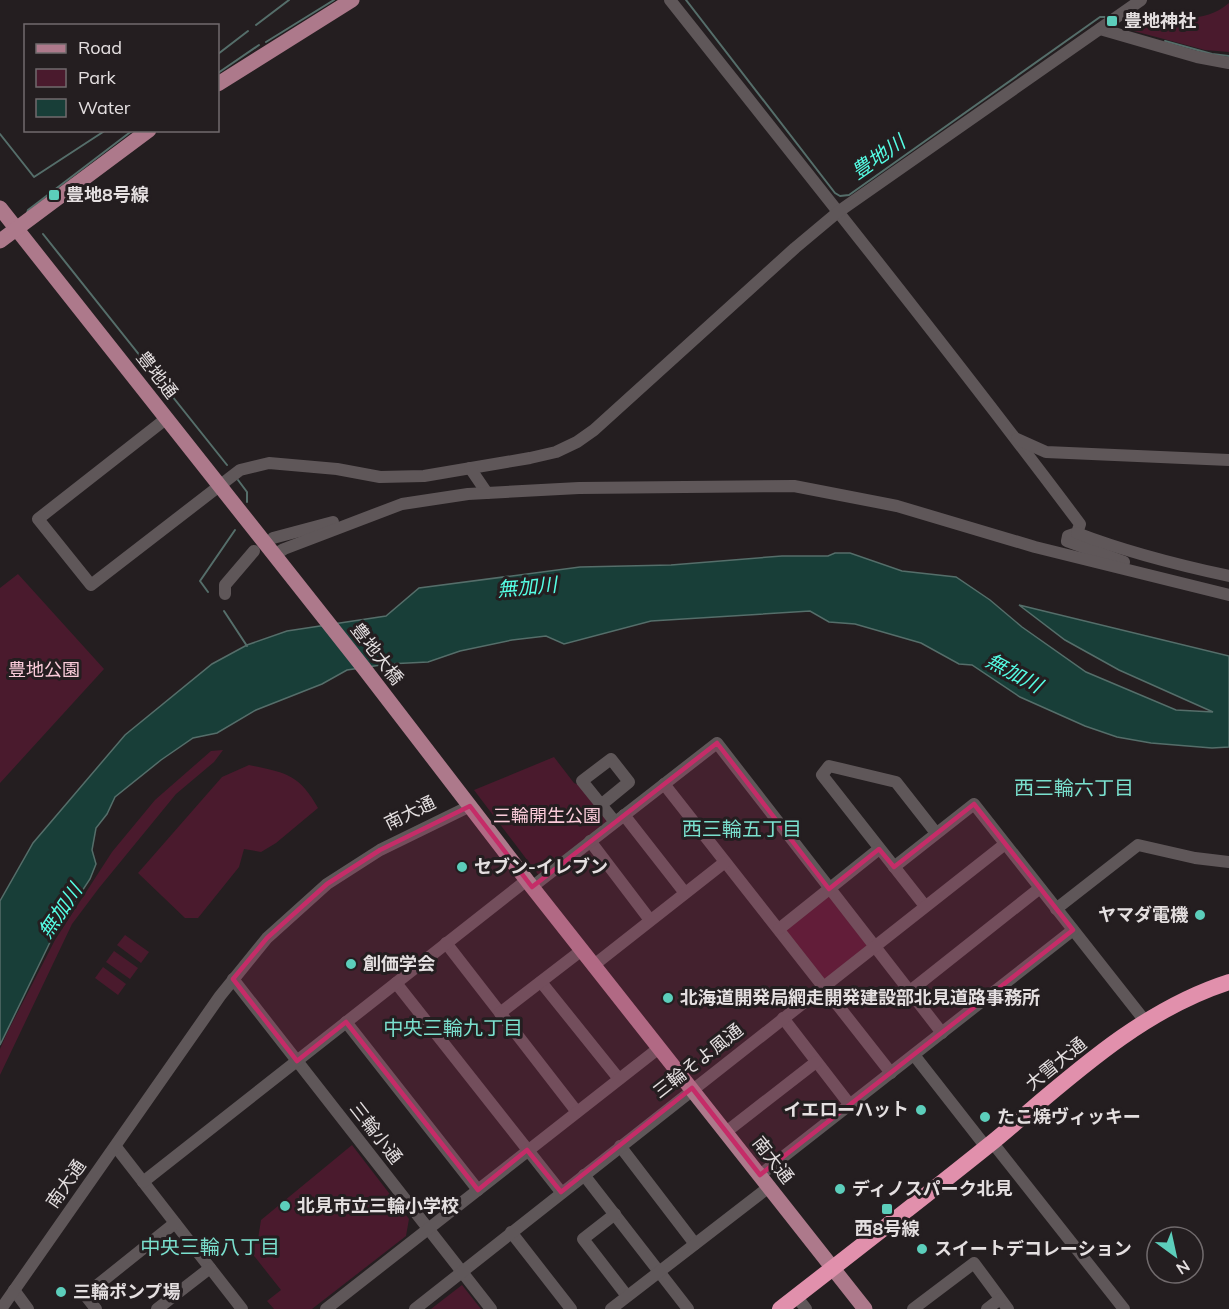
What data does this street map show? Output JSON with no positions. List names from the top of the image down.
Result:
{
  "streets": {
    "highway": ["大雪大通"],
    "main road": ["豊地通", "豊地大橋", "南大通"],
    "street": ["三輪そよ風通", "三輪小通"]
  },
  "crossings": [
    ["豊地通", "豊地大橋"],
    ["豊地大橋", "南大通"],
    ["南大通", "三輪そよ風通"],
    ["南大通", "大雪大通"],
    ["南大通", "三輪小通"],
    ["三輪そよ風通", "三輪小通"]
  ],
  "districts": [
    "西三輪六丁目",
    "西三輪五丁目",
    "中央三輪九丁目",
    "中央三輪八丁目"
  ],
  "water": ["豊地川", "無加川"],
  "parks": ["豊地公園", "三輪開生公園"],
  "places": {
    "transit": ["豊地神社", "豊地8号線", "西8号線"],
    "other": [
      "セブン-イレブン",
      "ヤマダ電機",
      "創価学会",
      "北海道開発局網走開発建設部北見道路事務所",
      "イエローハット",
      "たこ焼ヴィッキー",
      "ディノスパーク北見",
      "北見市立三輪小学校",
      "スイートデコレーション",
      "三輪ポンプ場"
    ]
  },
  "legend": ["Road", "Park", "Water"],
  "north": "bottom right"
}
